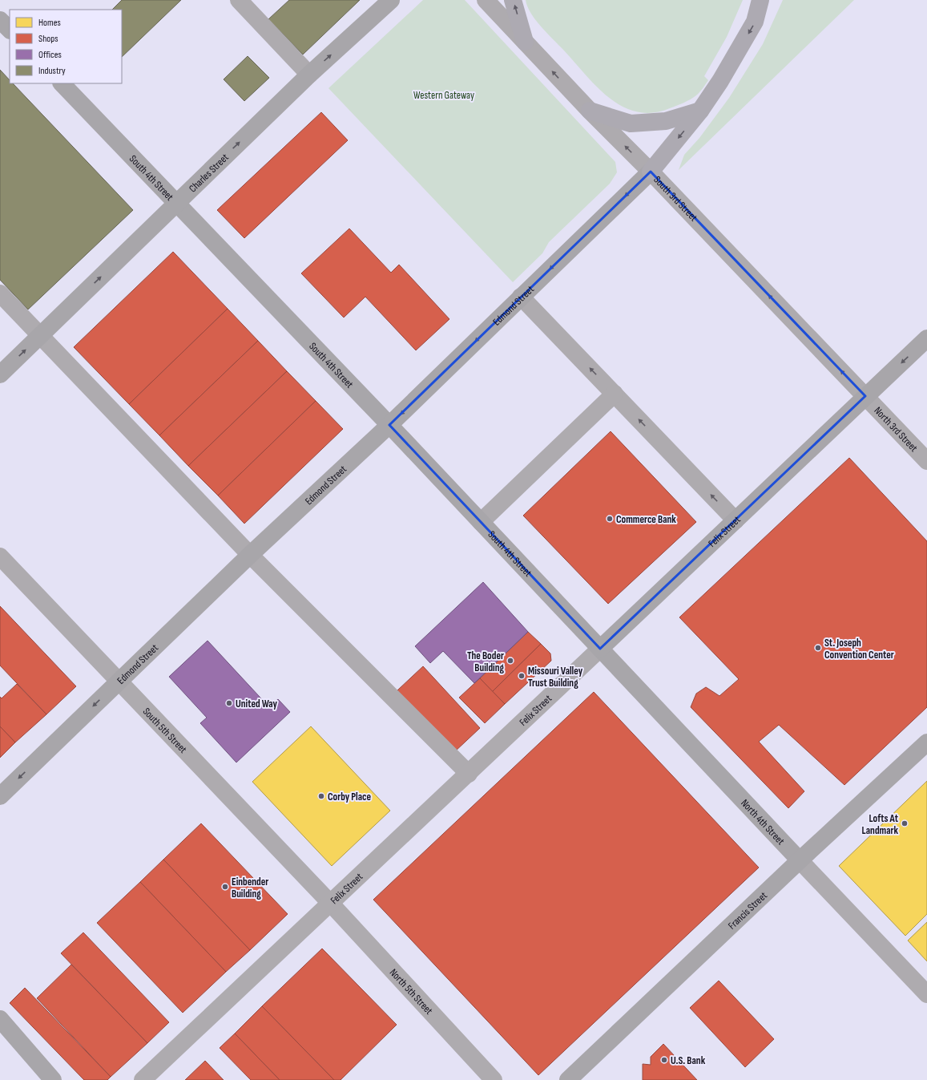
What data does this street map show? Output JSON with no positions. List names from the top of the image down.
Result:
{
  "streets": {
    "main road": [
      "Charles Street",
      "South 4th Street",
      "Edmond Street",
      "Felix Street",
      "North 4th Street",
      "Francis Street"
    ],
    "street": [
      "South 3rd Street",
      "North 3rd Street",
      "South 5th Street",
      "North 5th Street"
    ]
  },
  "crossings": [
    ["Charles Street", "South 4th Street"],
    ["South 4th Street", "Edmond Street"],
    ["South 4th Street", "Felix Street"],
    ["South 4th Street", "North 4th Street"],
    ["South 3rd Street", "Edmond Street"],
    ["South 3rd Street", "North 3rd Street"],
    ["South 3rd Street", "Felix Street"],
    ["Edmond Street", "South 5th Street"],
    ["North 3rd Street", "Felix Street"],
    ["Felix Street", "South 5th Street"],
    ["Felix Street", "North 4th Street"],
    ["Felix Street", "North 5th Street"],
    ["South 5th Street", "North 5th Street"],
    ["North 4th Street", "Francis Street"]
  ],
  "one_way": ["Charles Street", "South 3rd Street", "Edmond Street"],
  "parks": ["Western Gateway"],
  "places": [
    "Commerce Bank",
    "St. Joseph Convention Center",
    "The Boder Building",
    "Missouri Valley Trust Building",
    "United Way",
    "Corby Place",
    "Lofts At Landmark",
    "Einbender Building",
    "U.S. Bank"
  ],
  "legend": [
    "Homes",
    "Shops",
    "Offices",
    "Industry"
  ]
}
